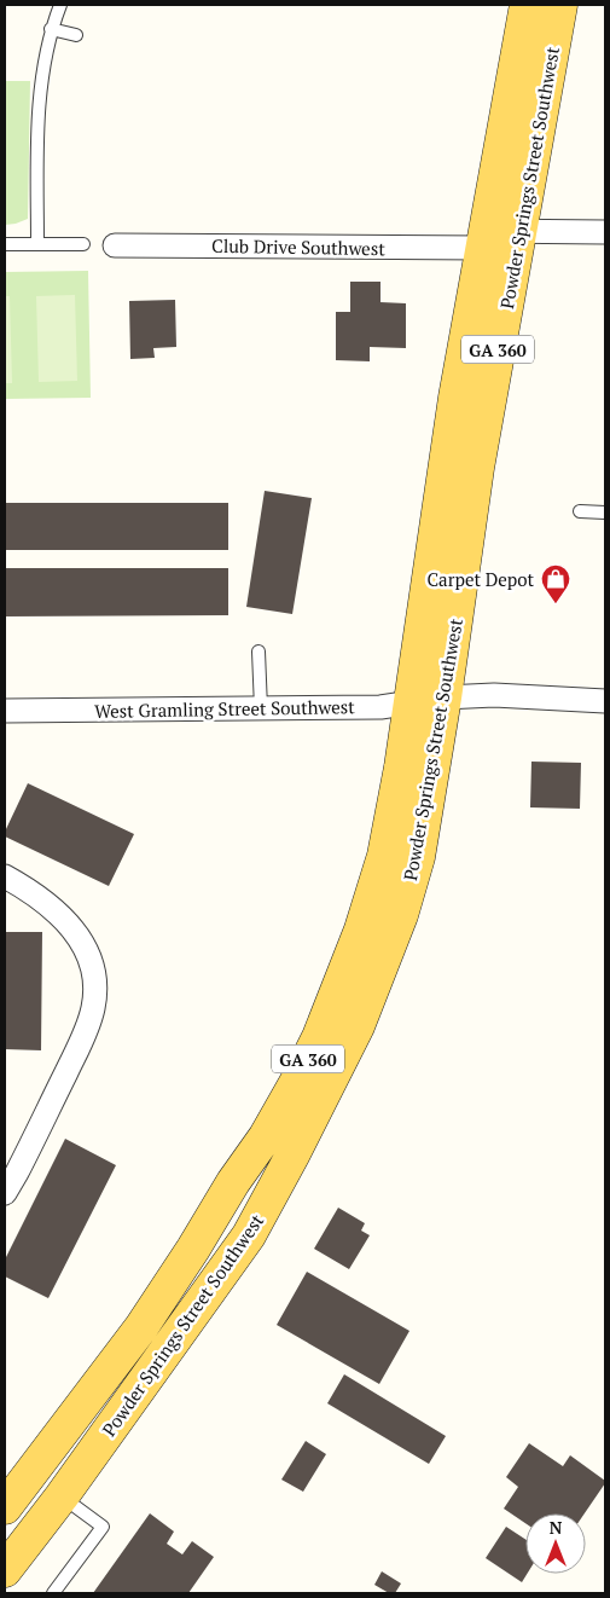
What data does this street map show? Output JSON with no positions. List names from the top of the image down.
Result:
{
  "streets": {
    "main road": ["Powder Springs Street Southwest", "GA 360"],
    "street": ["Club Drive Southwest", "West Gramling Street Southwest"]
  },
  "crossings": [
    ["Powder Springs Street Southwest", "Club Drive Southwest"],
    ["Powder Springs Street Southwest", "West Gramling Street Southwest"]
  ],
  "places": {
    "shop": ["Carpet Depot"]
  },
  "north": "top"
}
